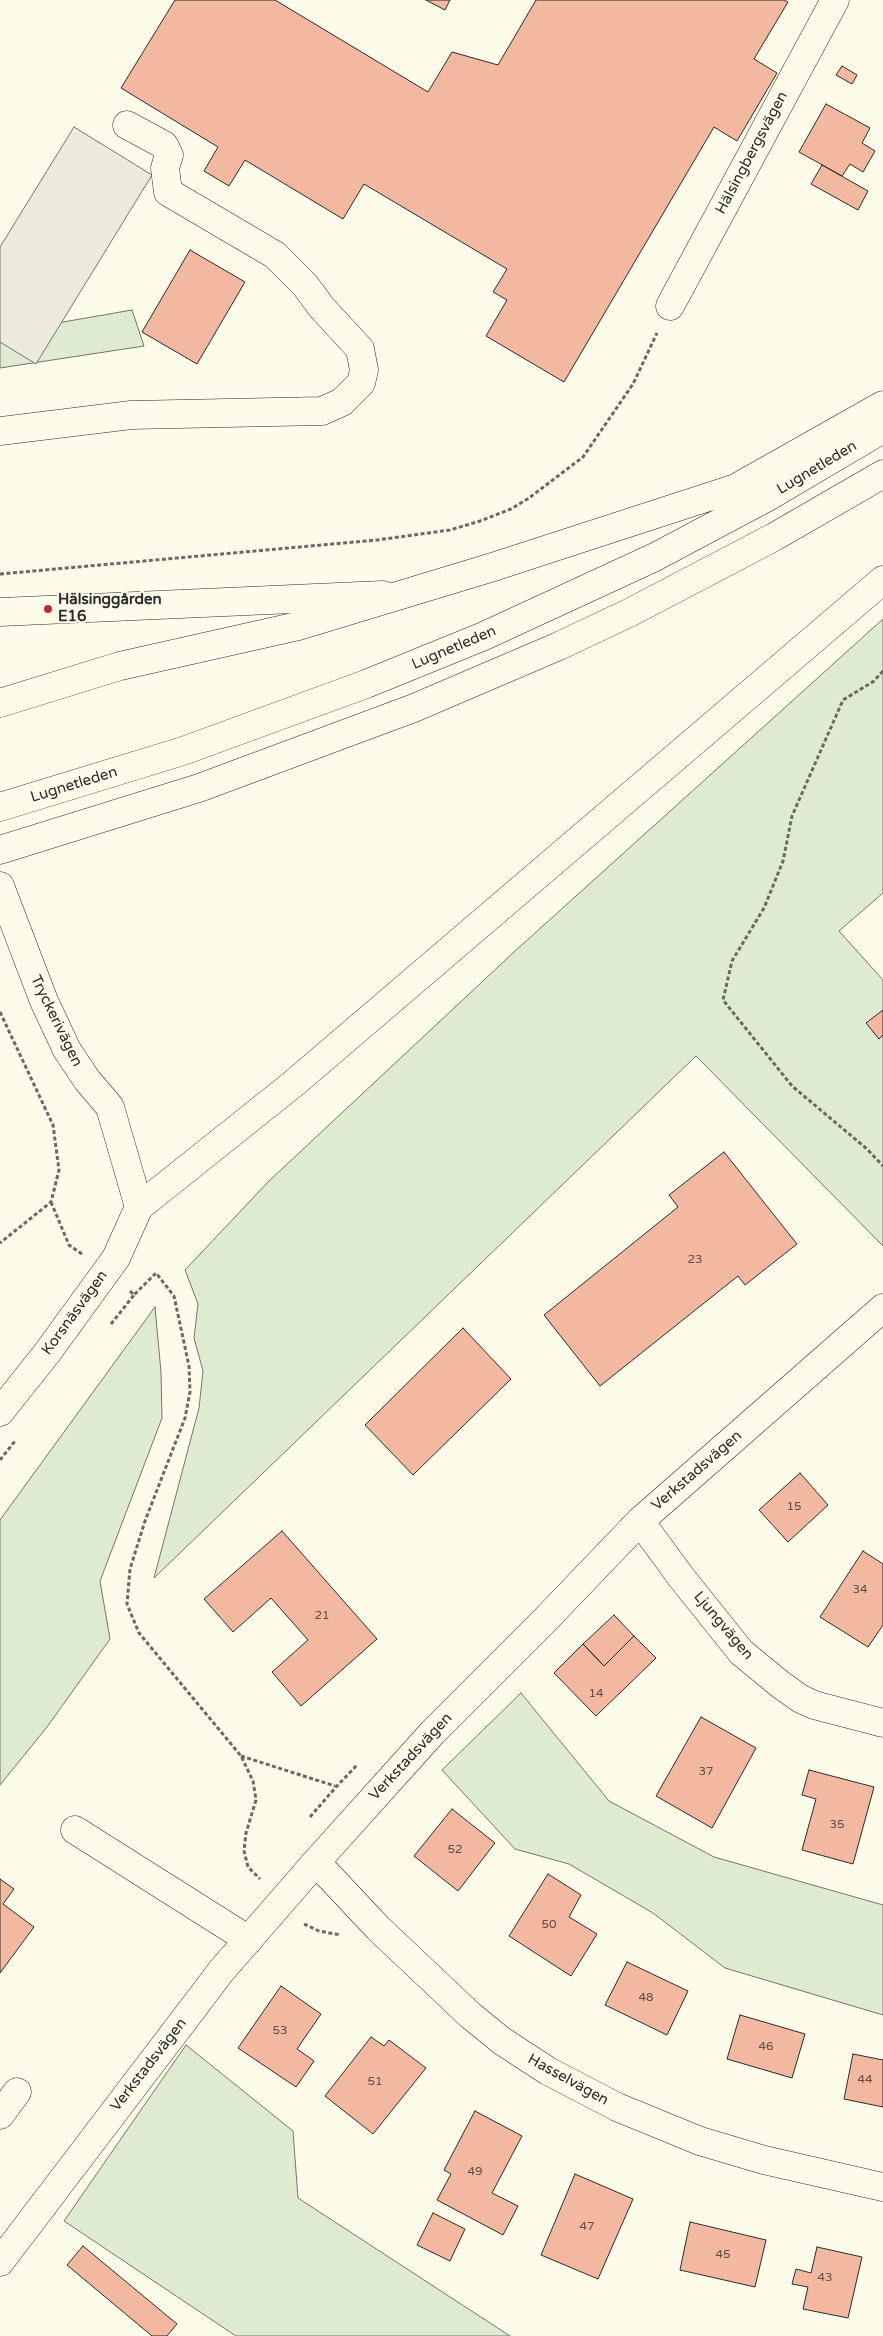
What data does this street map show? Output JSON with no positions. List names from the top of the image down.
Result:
{
  "streets": {
    "main road": [
      "Hälsingbergsvägen",
      "Lugnetleden",
      "Tryckerivägen",
      "Korsnäsvägen",
      "Verkstadsvägen",
      "Ljungvägen",
      "Hasselvägen"
    ]
  },
  "crossings": [
    ["Tryckerivägen", "Korsnäsvägen"],
    ["Verkstadsvägen", "Ljungvägen"],
    ["Verkstadsvägen", "Hasselvägen"]
  ],
  "places": ["Hälsinggården E16"],
  "house_numbers": [
    "23",
    "15",
    "34",
    "21",
    "14",
    "37",
    "35",
    "52",
    "50",
    "48",
    "53",
    "46",
    "44",
    "51",
    "49",
    "47",
    "45",
    "43"
  ]
}
